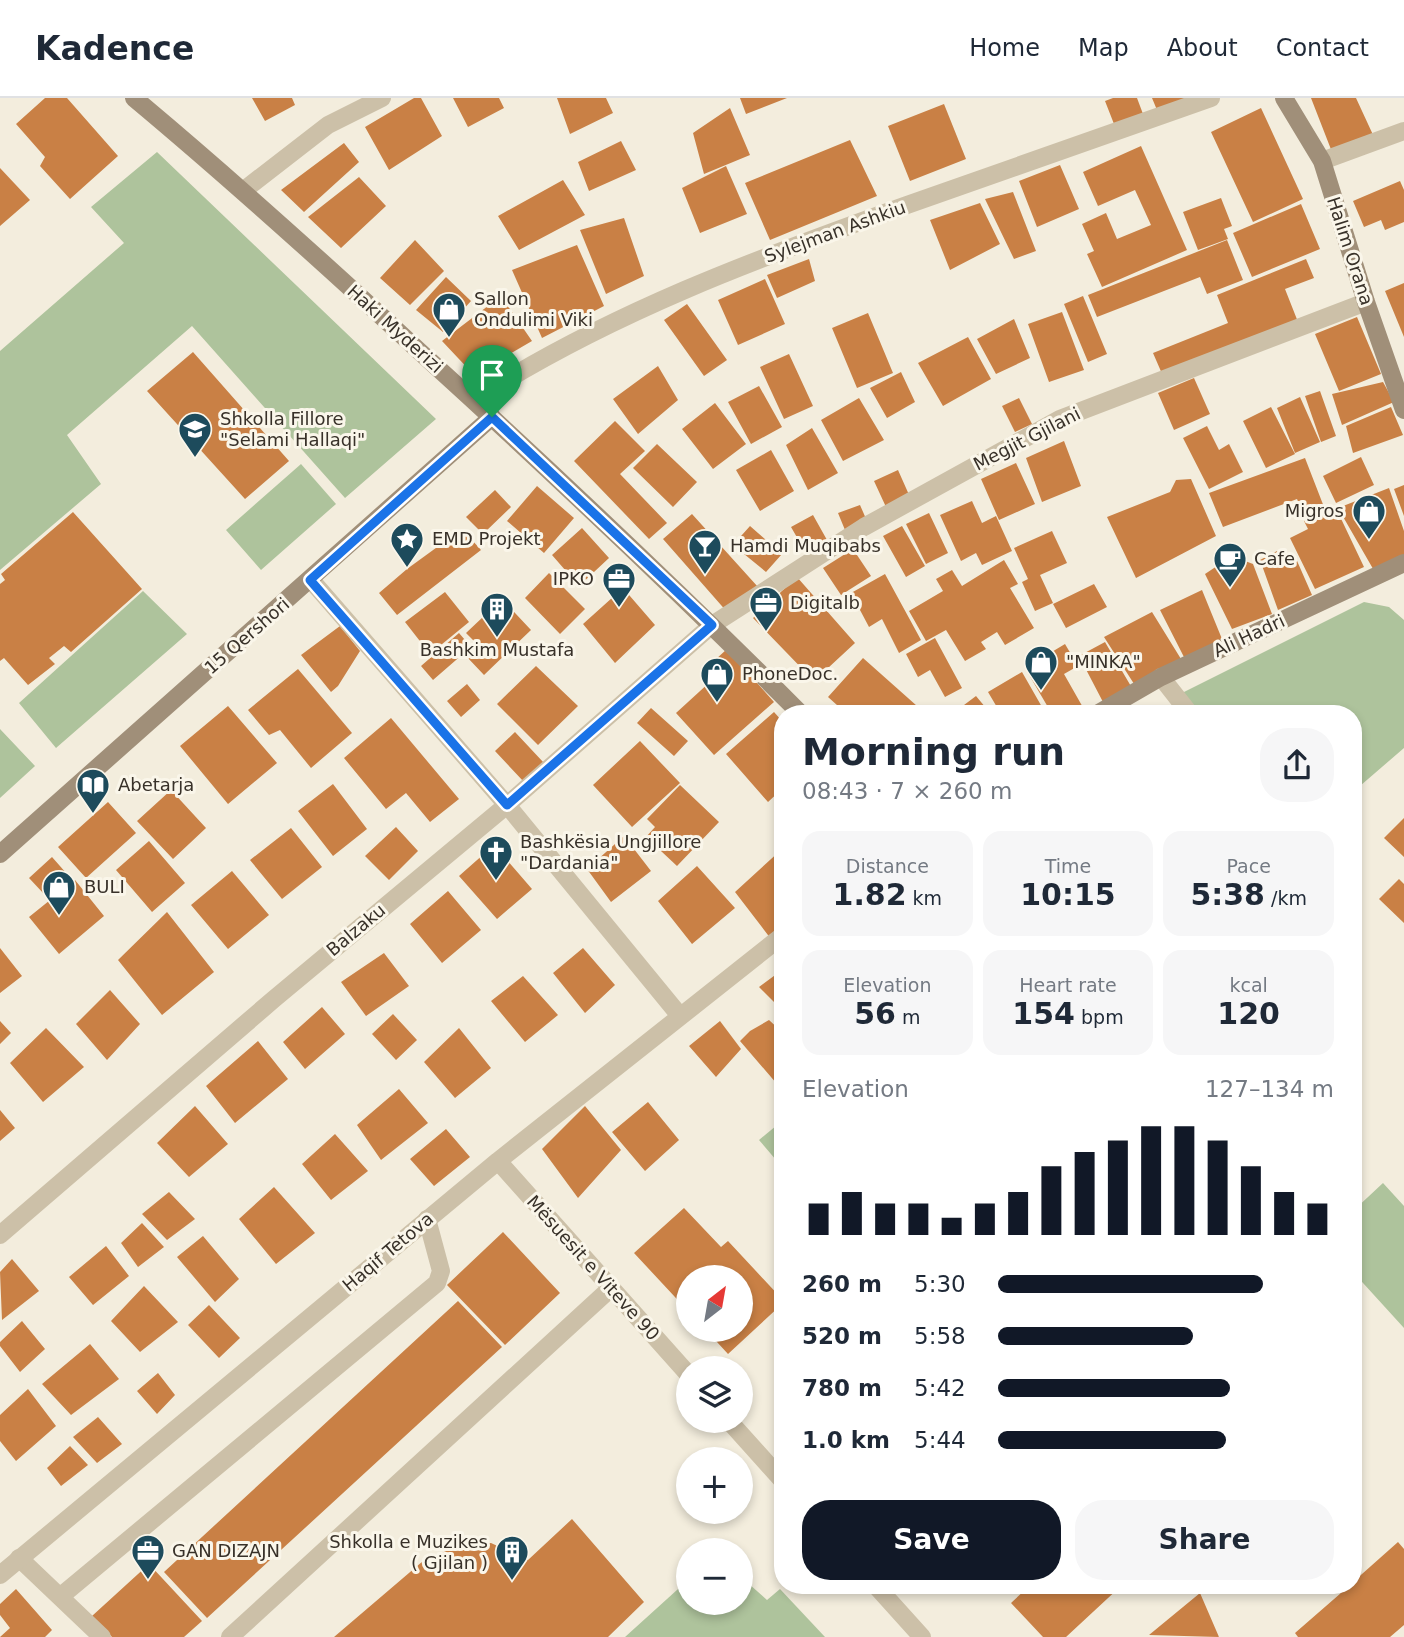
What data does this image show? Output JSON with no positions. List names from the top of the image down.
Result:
{
  "streets": {
    "street": [
      "Sylejman Ashkiu",
      "Halim Orana",
      "Haki Myderizi",
      "Megjit Gjilani",
      "15 Qershori",
      "Ali Hadri",
      "Balzaku",
      "Haqif Tetova",
      "Mësuesit e Viteve 90"
    ]
  },
  "crossings": [
    ["Sylejman Ashkiu", "Haki Myderizi"],
    ["Halim Orana", "Megjit Gjilani"],
    ["Haki Myderizi", "Megjit Gjilani"],
    ["Haki Myderizi", "15 Qershori"],
    ["Haki Myderizi", "Balzaku"],
    ["Megjit Gjilani", "Balzaku"],
    ["Haqif Tetova", "Mësuesit e Viteve 90"]
  ],
  "places": {
    "shop": [
      "Sallon Ondulimi Viki",
      "Migros",
      "\"MINKA\"",
      "PhoneDoc.",
      "BULI"
    ],
    "school or university": ["Shkolla Fillore \"Selami Hallaqi\""],
    "place": ["EMD Projekt"],
    "bar": ["Hamdi Muqibabs"],
    "cafe": ["Cafe"],
    "office": ["IPKO", "Digitalb", "GAN DIZAJN"],
    "building": ["Bashkim Mustafa", "Shkolla e Muzikes ( Gjilan )"],
    "library": ["Abetarja"],
    "church": ["Bashkësia Ungjillore \"Dardania\""]
  },
  "north": "top right",
  "page": {
    "header": "Kadence",
    "nav": [
      "Home",
      "Map",
      "About",
      "Contact"
    ],
    "heading": ["Morning run", "08:43 · 7 × 260 m"],
    "stats": [
      ["Distance", "1.82 km"],
      ["Time", "10:15"],
      ["Pace", "5:38 /km"],
      ["Elevation", "56 m"],
      ["Heart rate", "154 bpm"],
      ["kcal", "120"]
    ],
    "chart": ["Elevation", "127–134 m"],
    "list": [
      {
        "name": "260 m",
        "note": "5:30"
      },
      {
        "name": "520 m",
        "note": "5:58"
      },
      {
        "name": "780 m",
        "note": "5:42"
      },
      {
        "name": "1.0 km",
        "note": "5:44"
      }
    ],
    "map_buttons": ["+", "−"],
    "buttons": ["Save", "Share"]
  }
}
